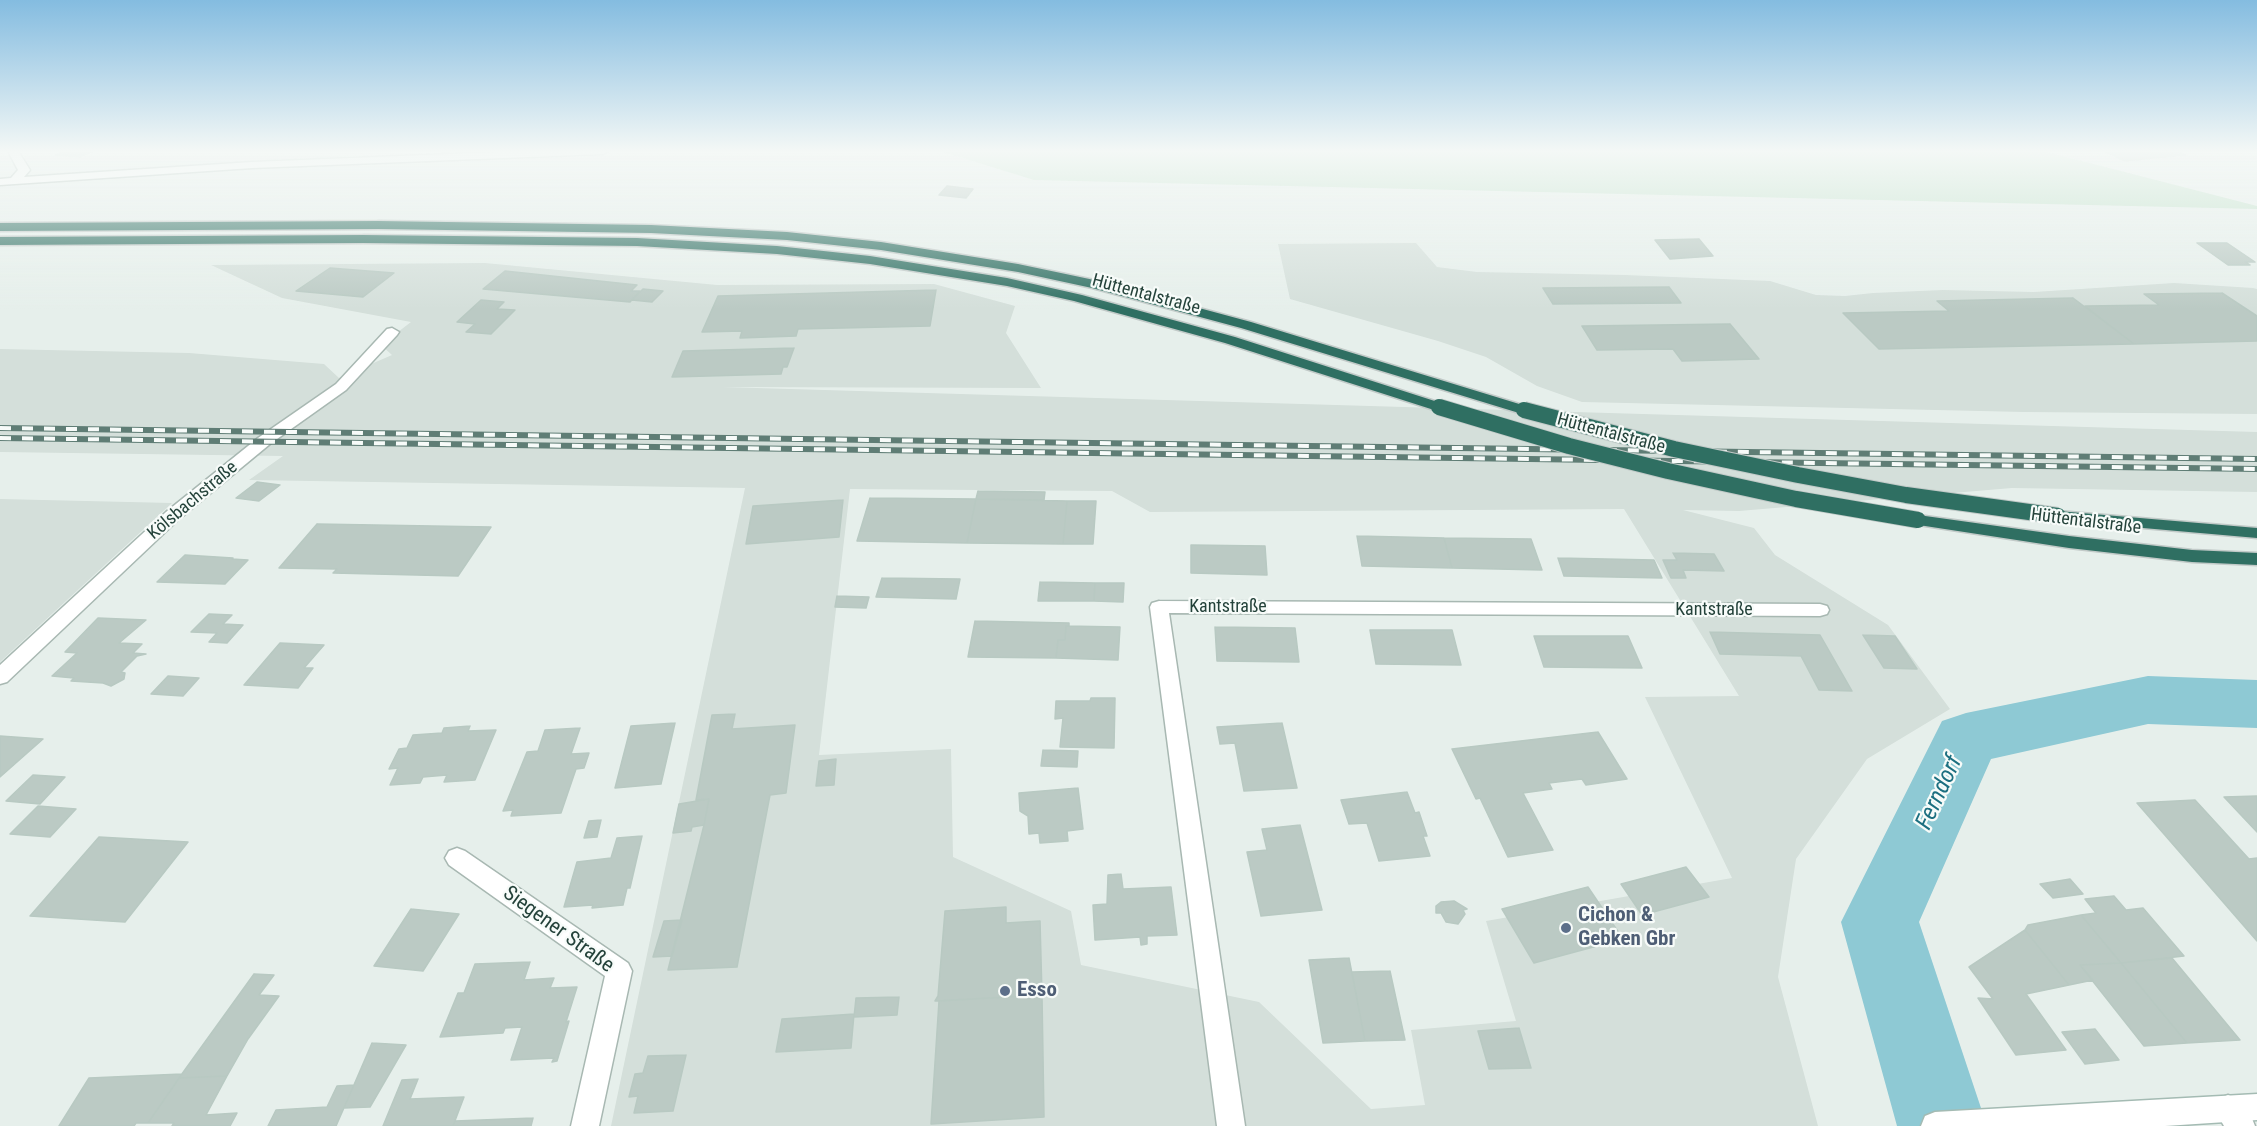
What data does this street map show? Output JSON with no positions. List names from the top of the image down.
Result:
{
  "streets": {
    "highway": ["Hüttentalstraße"],
    "street": ["Kölsbachstraße", "Kantstraße", "Siegener Straße"]
  },
  "water": ["Ferndorf"],
  "places": ["Cichon & Gebken Gbr", "Esso"]
}
